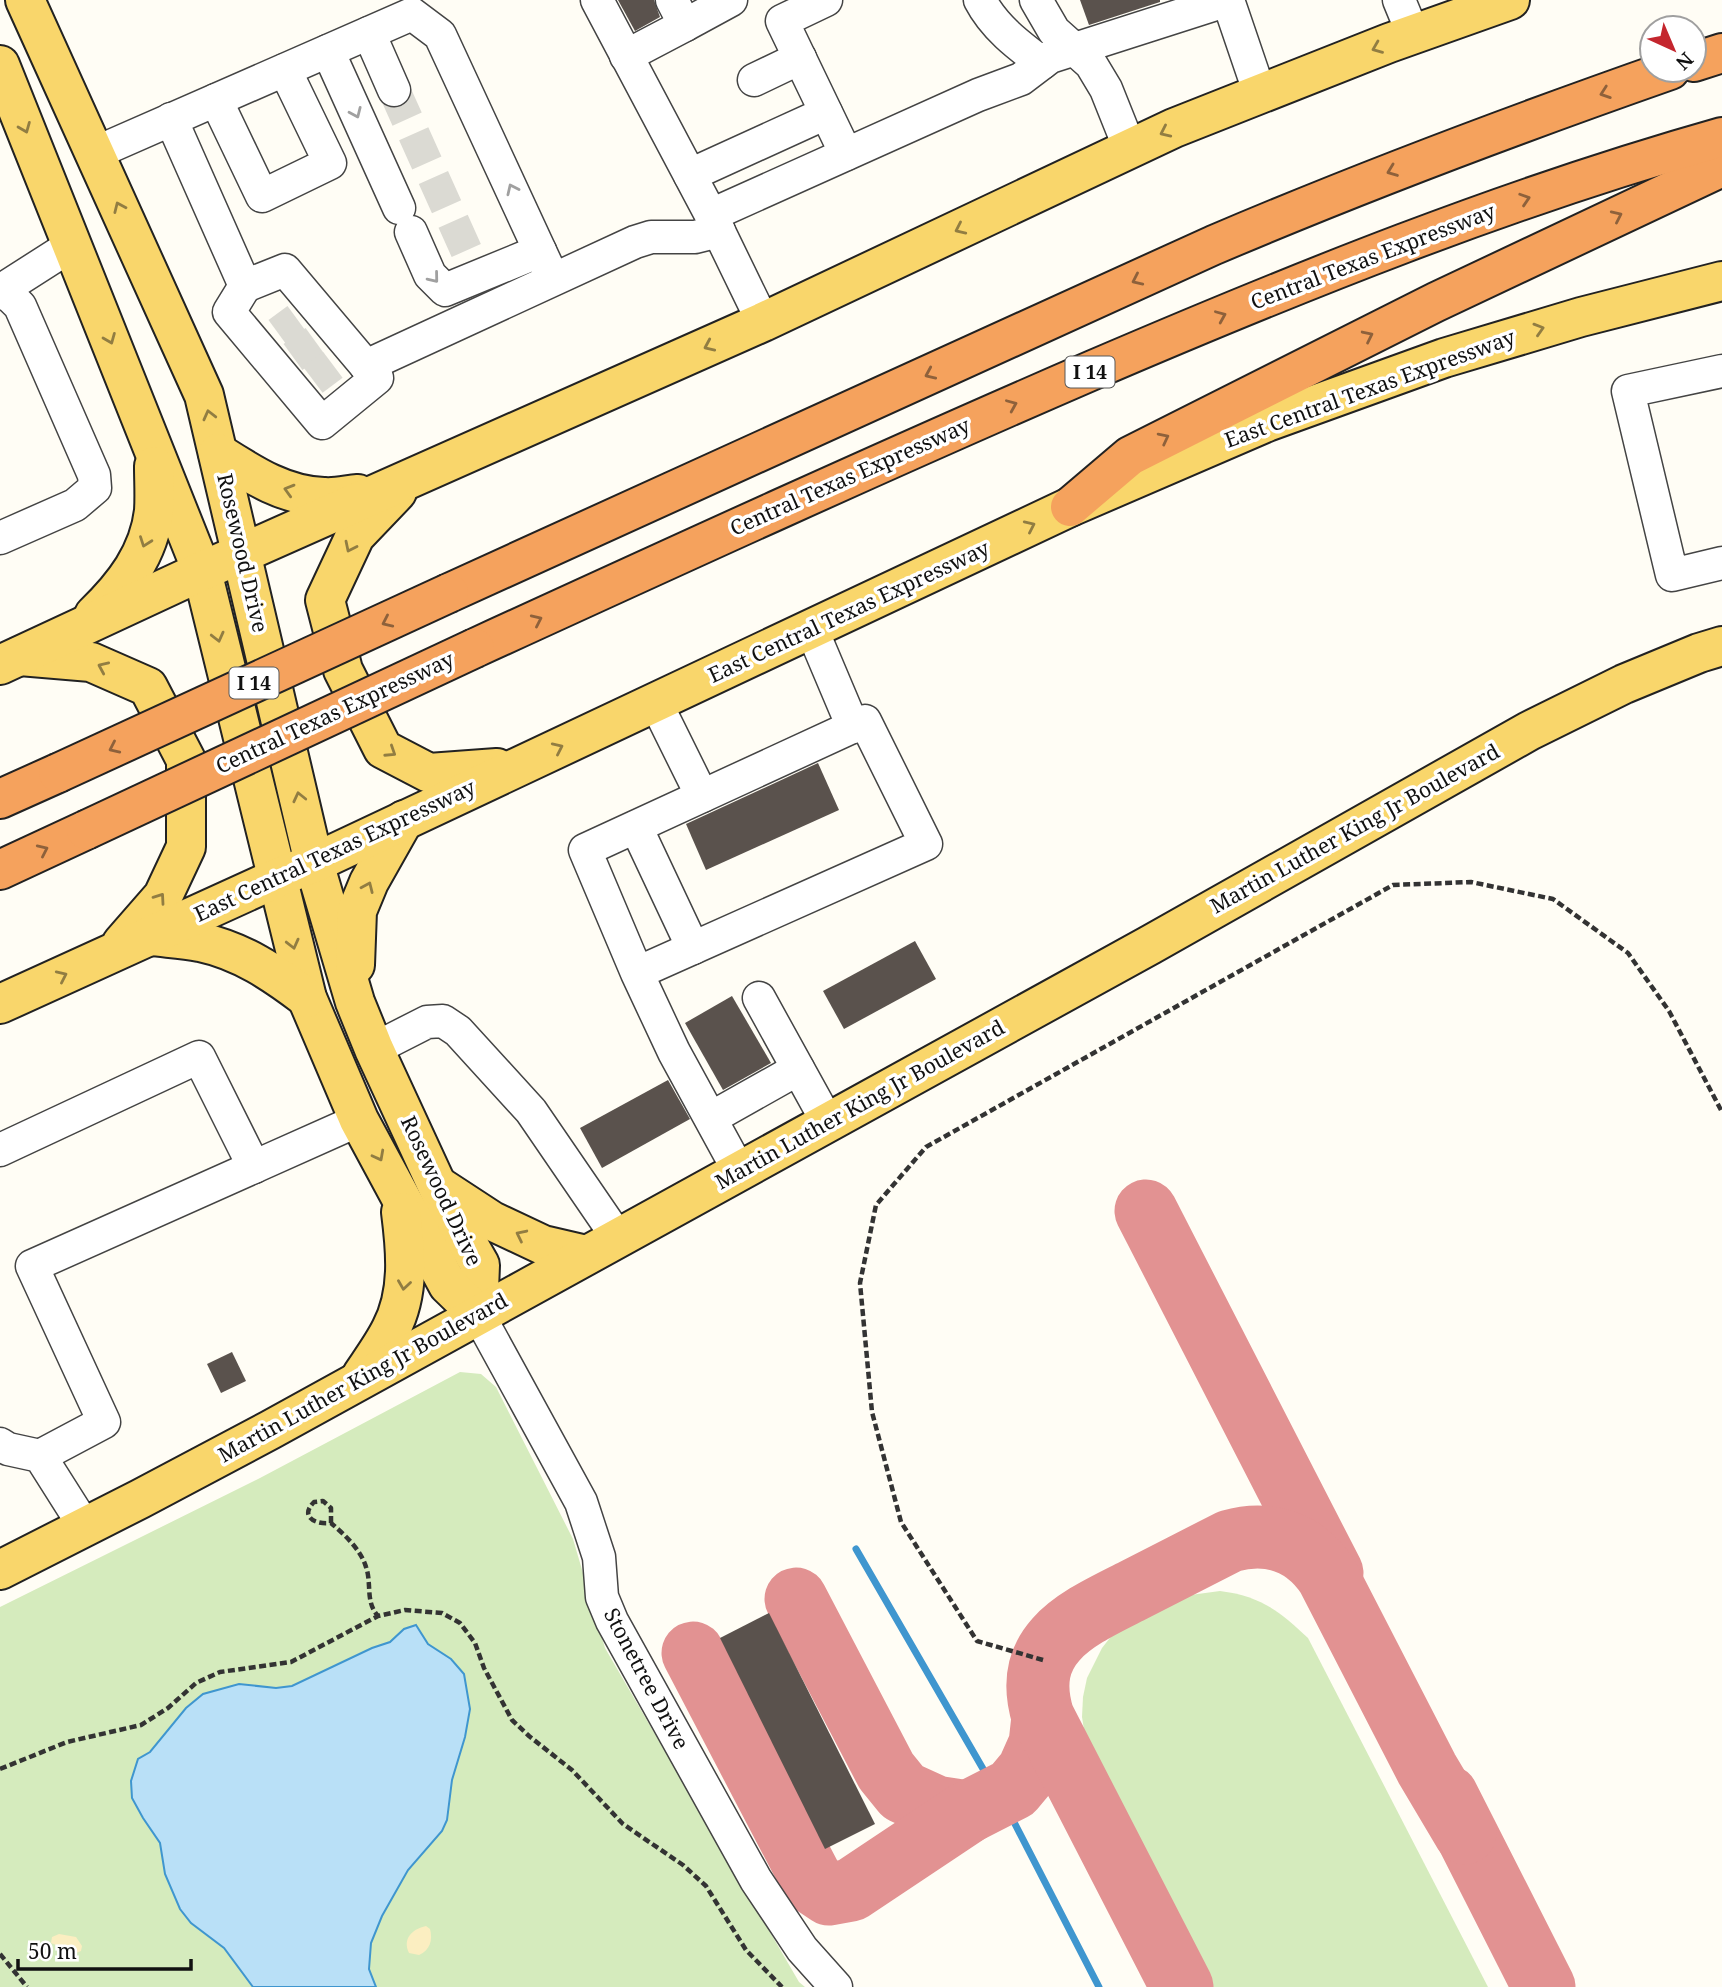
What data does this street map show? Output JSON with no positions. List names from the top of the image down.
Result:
{
  "streets": {
    "highway": ["Central Texas Expressway", "I 14"],
    "main road": ["East Central Texas Expressway", "Rosewood Drive", "Martin Luther King Jr Boulevard"],
    "street": ["Stonetree Drive"]
  },
  "crossings": [
    ["East Central Texas Expressway", "Rosewood Drive"],
    ["Rosewood Drive", "Martin Luther King Jr Boulevard"],
    ["Rosewood Drive", "Stonetree Drive"],
    ["Martin Luther King Jr Boulevard", "Stonetree Drive"]
  ],
  "scale_bar": "50 m",
  "north": "bottom right"
}
